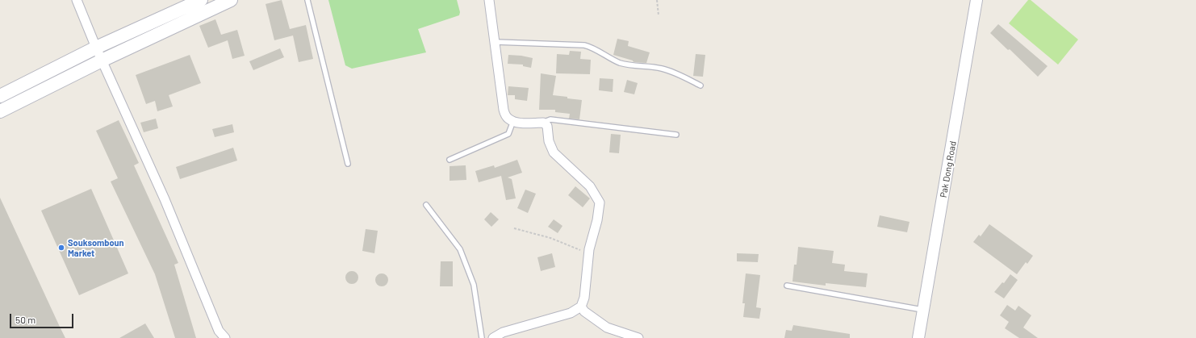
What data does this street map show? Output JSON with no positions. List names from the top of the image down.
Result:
{
  "streets": {
    "street": ["Pak Dong Road"]
  },
  "places": ["Souksomboun Market"],
  "scale_bar": "50 m"
}
